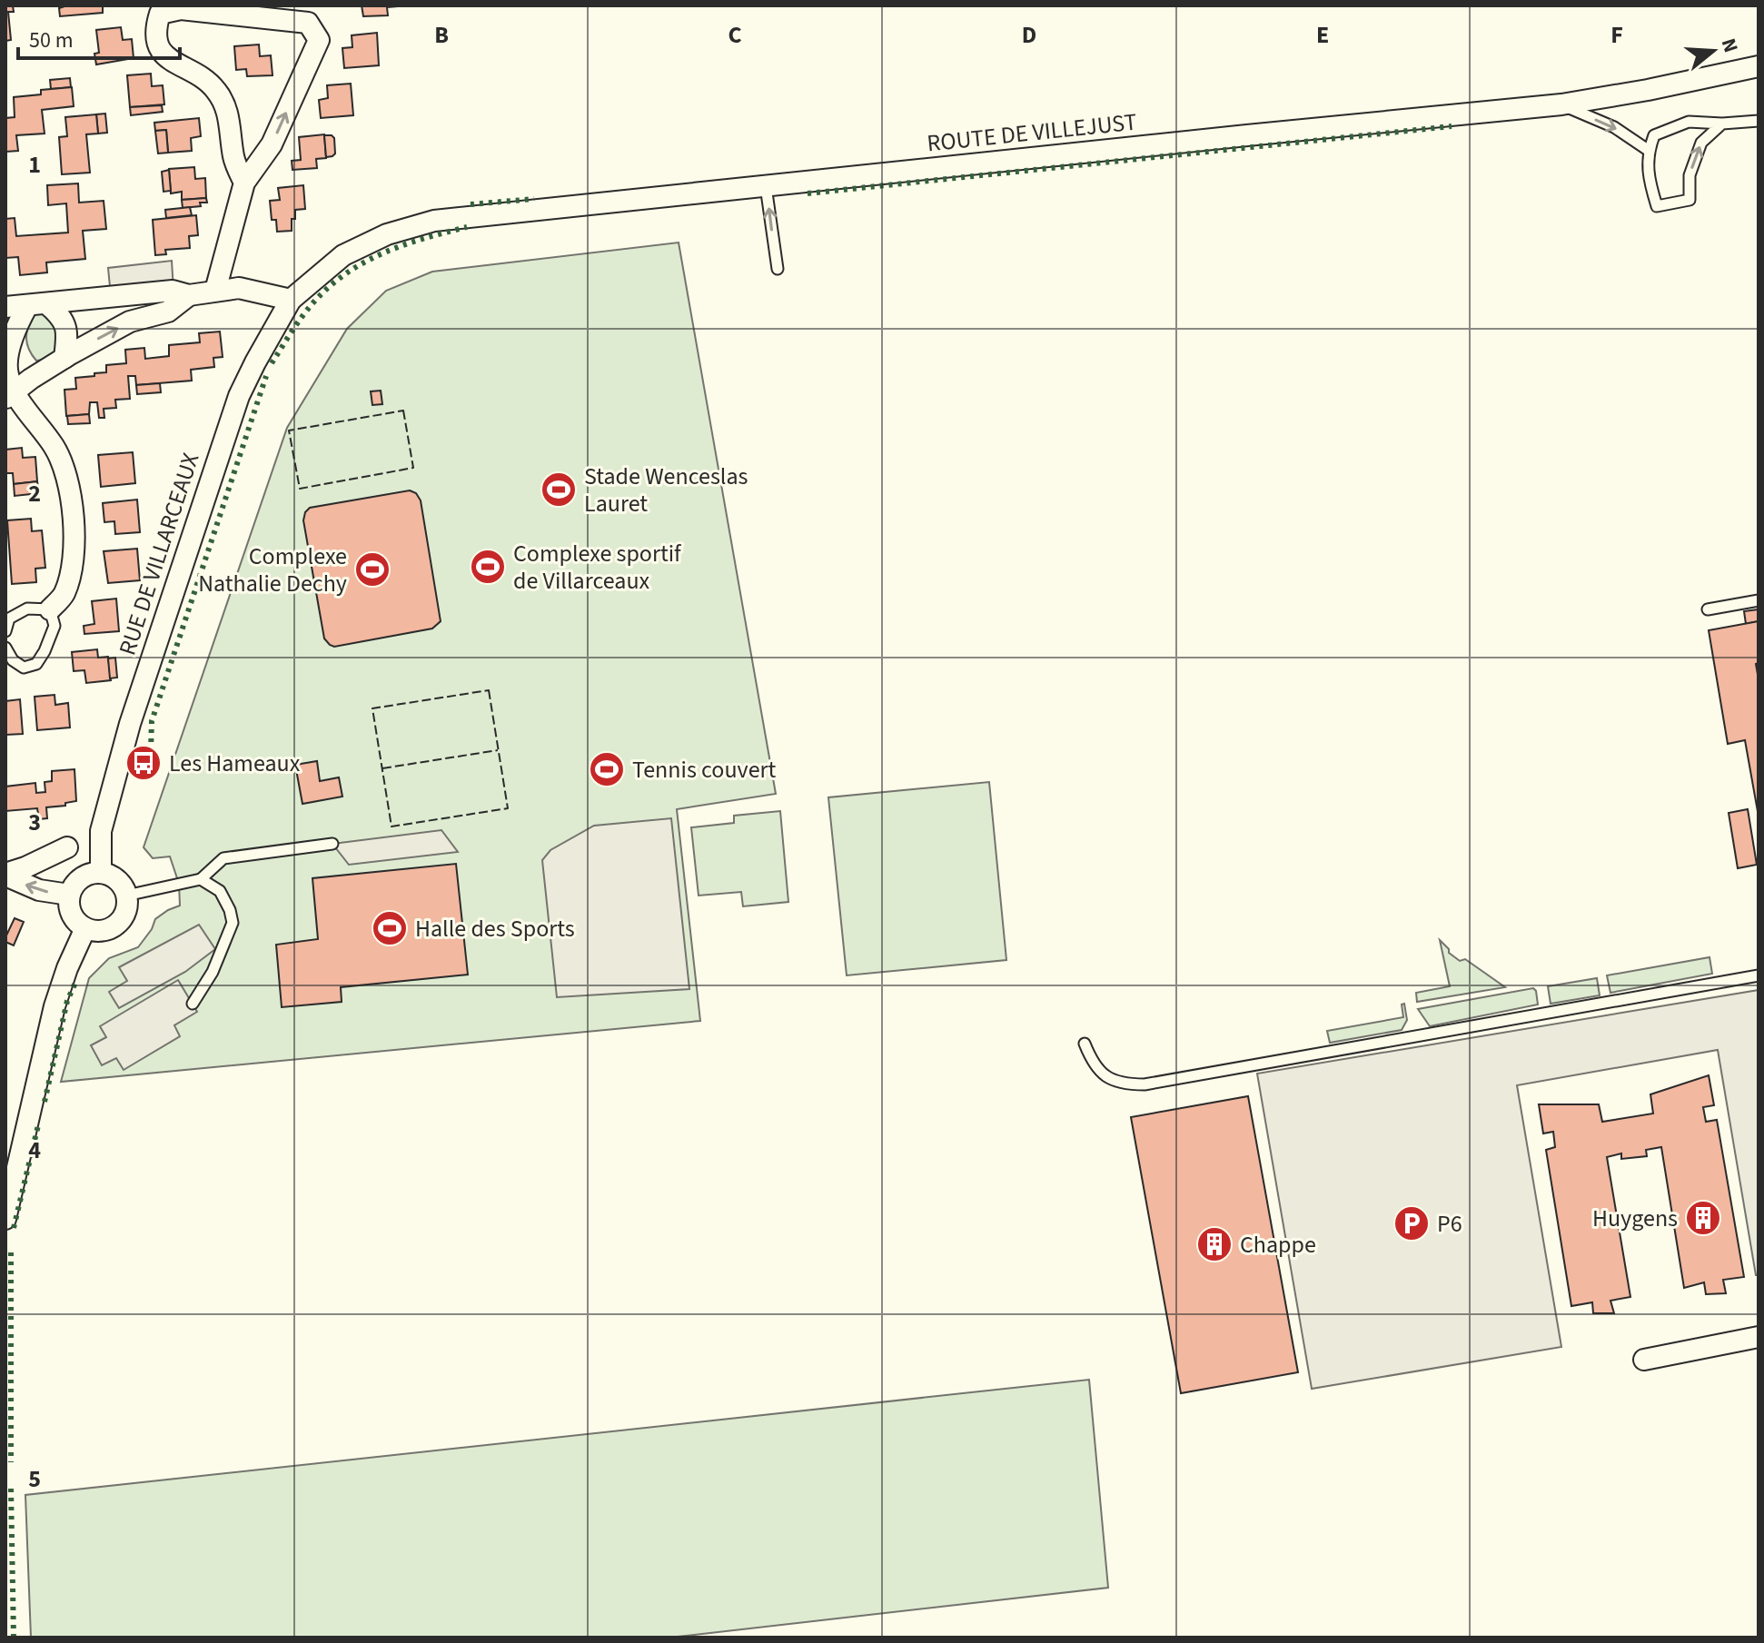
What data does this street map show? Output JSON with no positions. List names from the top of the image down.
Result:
{
  "streets": {
    "street": ["ROUTE DE VILLEJUST", "RUE DE VILLARCEAUX"]
  },
  "crossings": [
    ["ROUTE DE VILLEJUST", "RUE DE VILLARCEAUX"]
  ],
  "places": {
    "sports": [
      "Stade Wenceslas Lauret",
      "Complexe sportif de Villarceaux",
      "Complexe Nathalie Dechy",
      "Tennis couvert",
      "Halle des Sports"
    ],
    "bus stop": ["Les Hameaux"],
    "building": ["Huygens", "Chappe"],
    "parking": ["P6"]
  },
  "scale_bar": "50 m",
  "north": "right",
  "grid": {
    "columns": [
      "B",
      "C",
      "D",
      "E",
      "F"
    ],
    "rows": [
      "1",
      "2",
      "3",
      "4",
      "5"
    ]
  }
}
